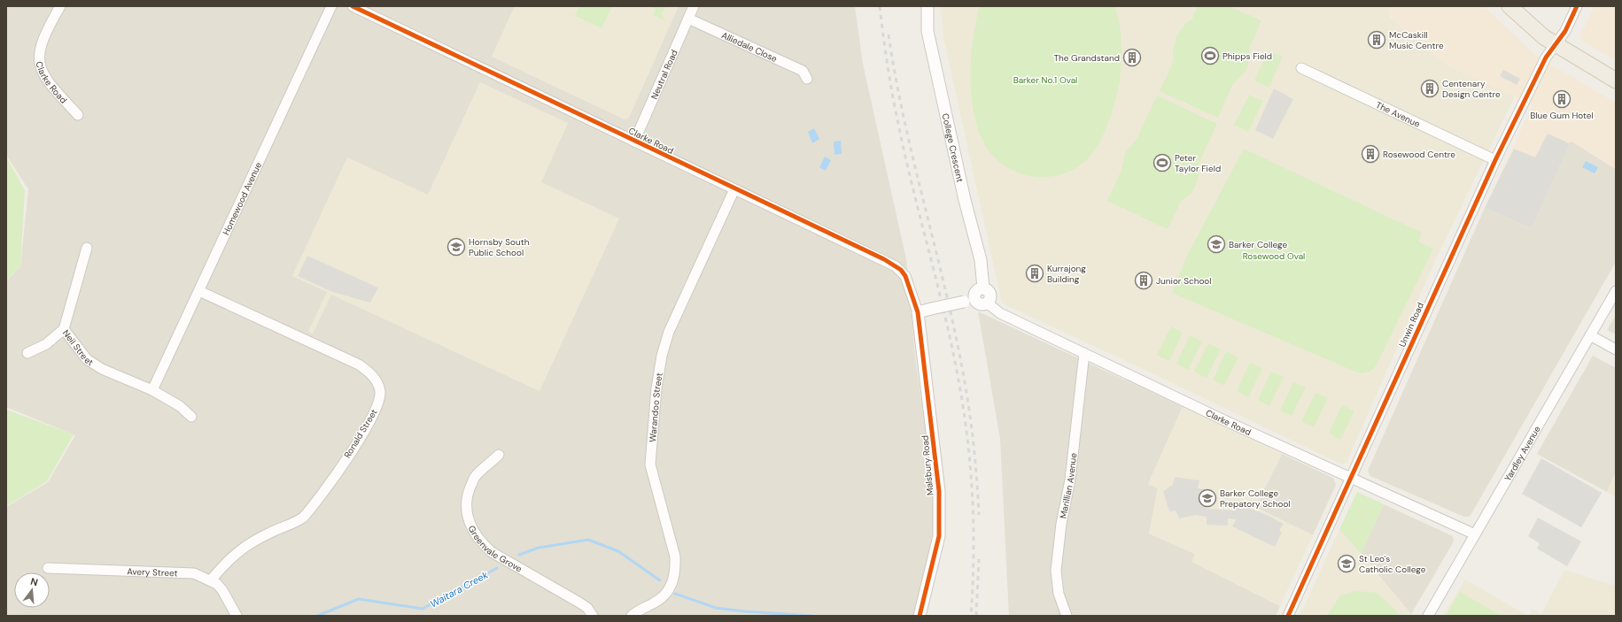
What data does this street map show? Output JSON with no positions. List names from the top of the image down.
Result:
{
  "streets": {
    "street": [
      "Alliedale Close",
      "Neutral Road",
      "Clarke Road",
      "The Avenue",
      "College Crescent",
      "Homewood Avenue",
      "Unwin Road",
      "Neil Street",
      "Warandoo Street",
      "Ronald Street",
      "Yardley Avenue",
      "Malsbury Road",
      "Marillian Avenue",
      "Greenvale Grove",
      "Avery Street"
    ]
  },
  "crossings": [
    ["Alliedale Close", "Neutral Road"],
    ["Neutral Road", "Clarke Road"],
    ["Clarke Road", "College Crescent"],
    ["Clarke Road", "Unwin Road"],
    ["Clarke Road", "Warandoo Street"],
    ["Clarke Road", "Yardley Avenue"],
    ["Clarke Road", "Malsbury Road"],
    ["Clarke Road", "Marillian Avenue"],
    ["The Avenue", "Unwin Road"],
    ["Homewood Avenue", "Neil Street"],
    ["Homewood Avenue", "Ronald Street"],
    ["Ronald Street", "Avery Street"]
  ],
  "water": ["Waitara Creek"],
  "parks": ["Barker No.1 Oval", "Rosewood Oval"],
  "places": {
    "building": [
      "McCaskill Music Centre",
      "The Grandstand",
      "Centenary Design Centre",
      "Blue Gum Hotel",
      "Rosewood Centre",
      "Kurrajong Building",
      "Junior School"
    ],
    "sports": ["Phipps Field", "Peter Taylor Field"],
    "school or university": [
      "Barker College",
      "Hornsby South Public School",
      "Barker College Prepatory School",
      "St Leo's Catholic College"
    ]
  },
  "north": "top"
}
